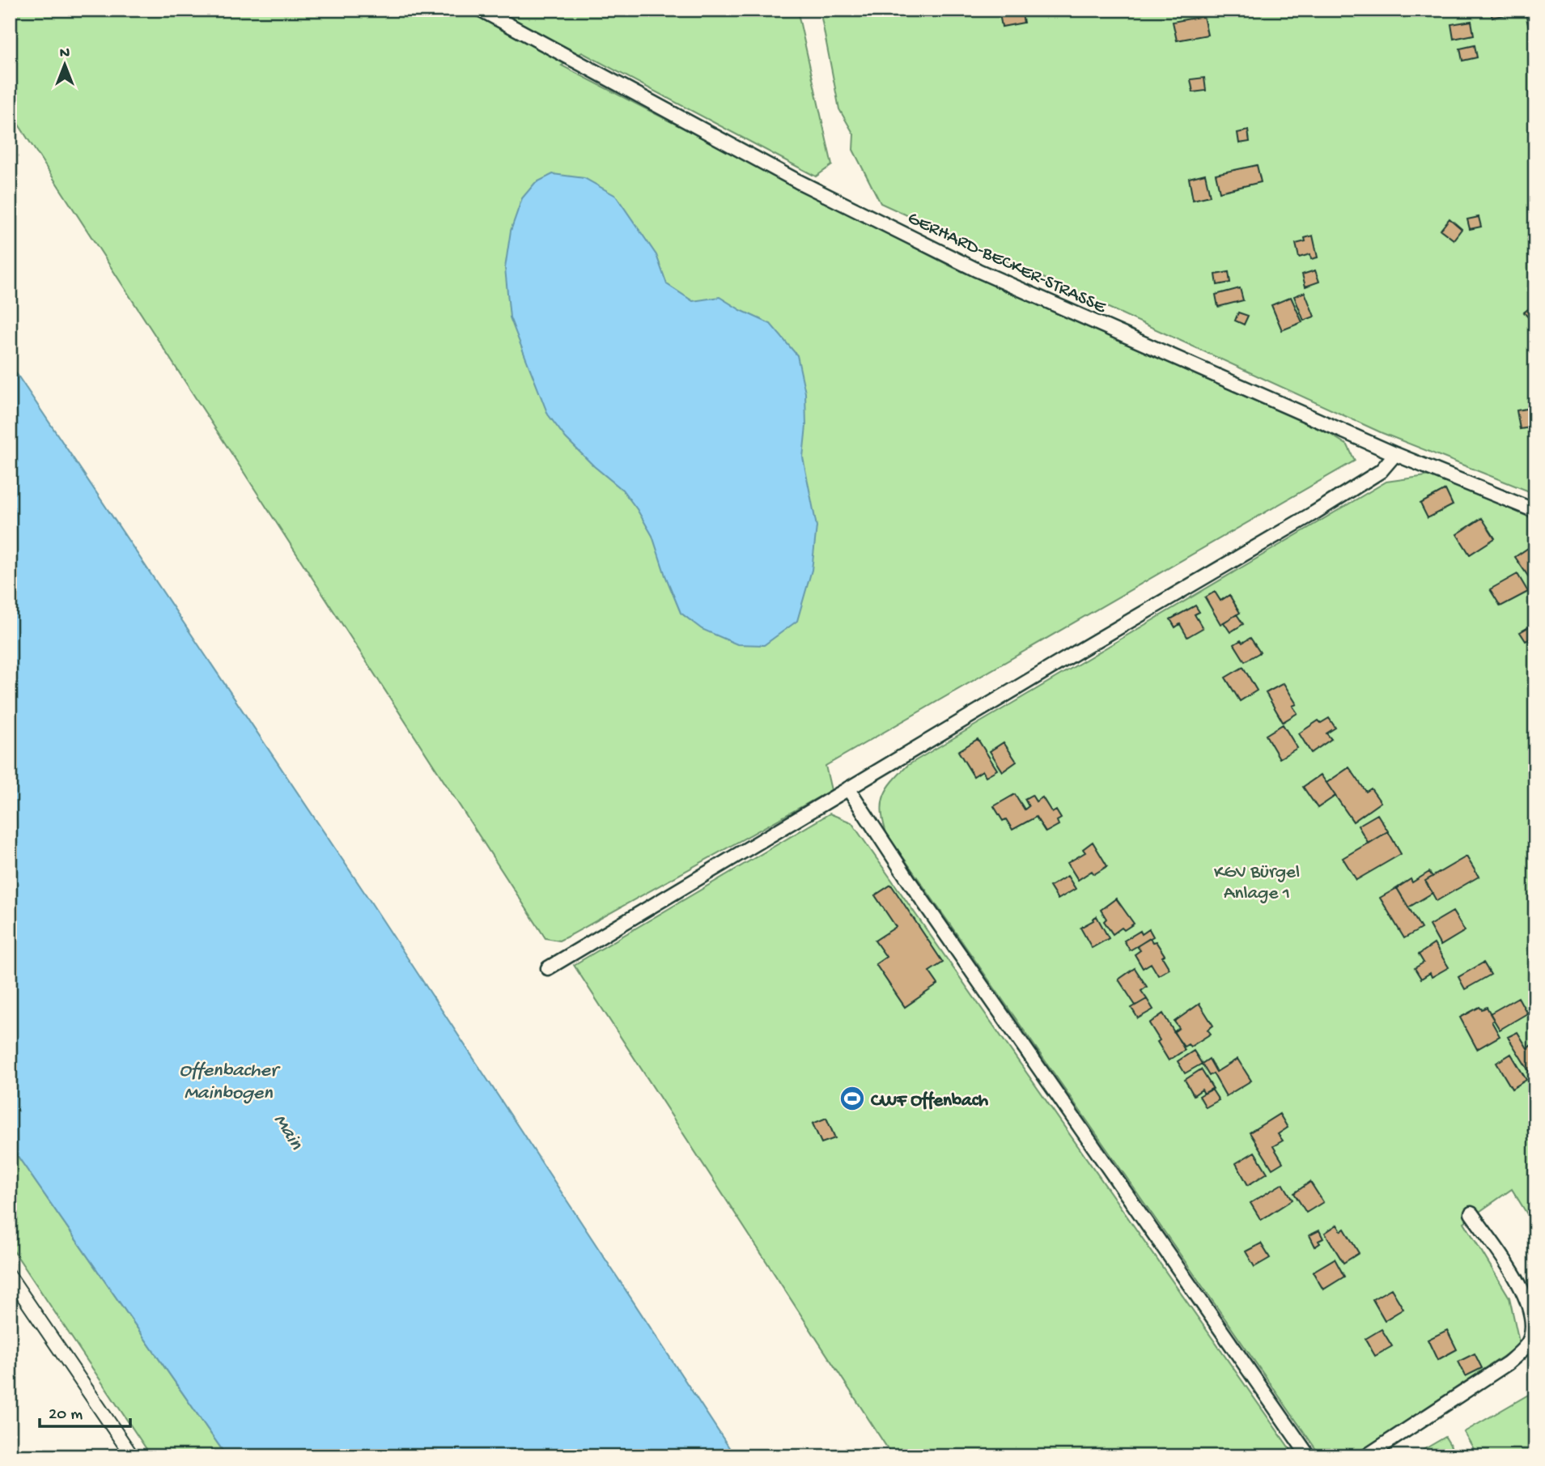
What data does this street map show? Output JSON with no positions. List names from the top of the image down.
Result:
{
  "streets": {
    "lane": ["GERHARD-BECKER-STRASSE"]
  },
  "water": ["Offenbacher Mainbogen", "Main"],
  "parks": ["KGV Bürgel Anlage 1"],
  "places": {
    "sports": ["CWF Offenbach"]
  },
  "scale_bar": "20 m",
  "north": "top"
}
